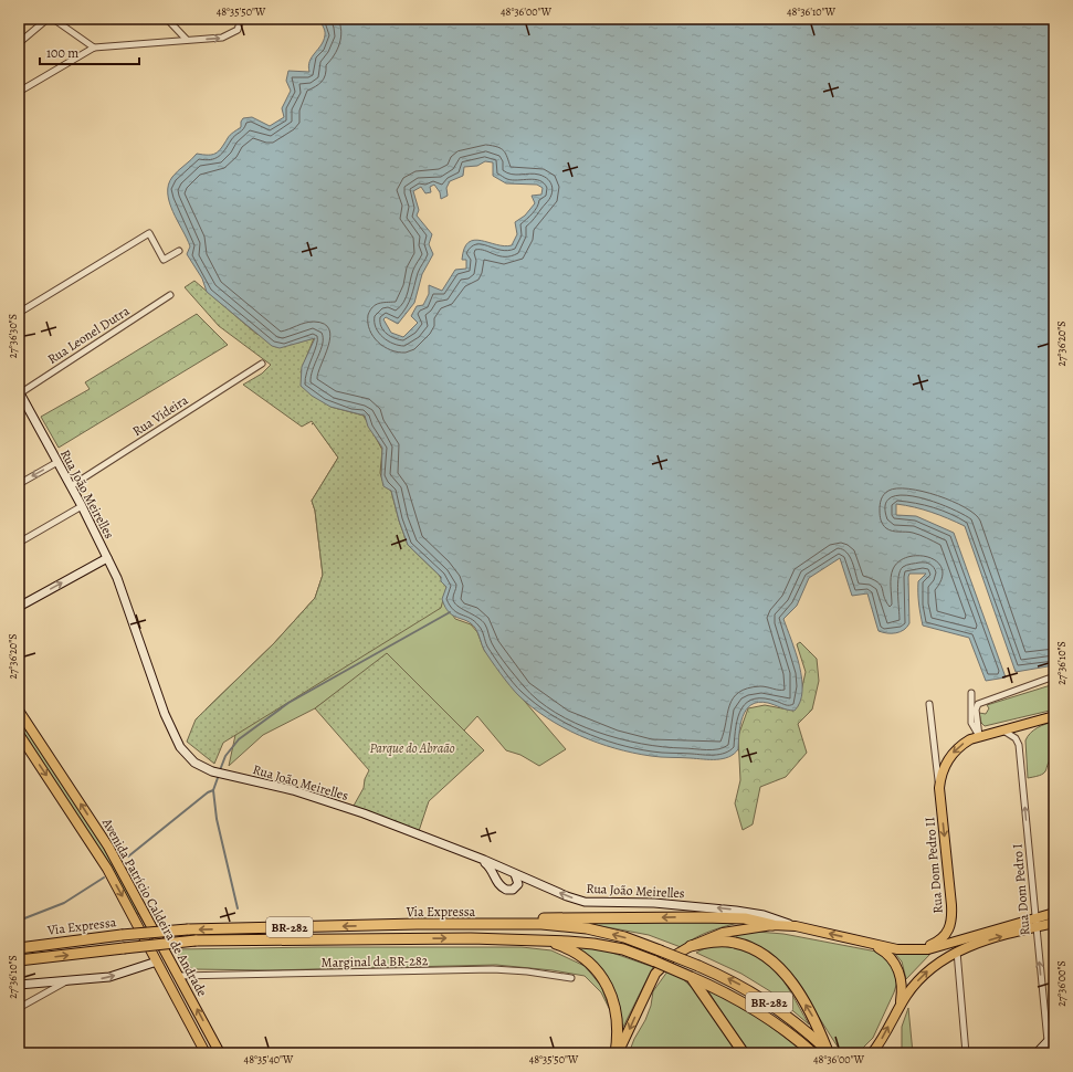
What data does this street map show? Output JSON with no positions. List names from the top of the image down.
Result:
{
  "streets": {
    "highway": ["Via Expressa", "BR-282"],
    "main road": ["Rua João Meirelles", "Rua Dom Pedro II", "Avenida Patrício Caldeira de Andrade"],
    "street": [
      "Rua Leonel Dutra",
      "Rua Videira",
      "Rua Dom Pedro I",
      "Marginal da BR-282"
    ]
  },
  "crossings": [
    ["Rua Leonel Dutra", "Rua João Meirelles"],
    ["Rua Videira", "Rua João Meirelles"],
    ["Avenida Patrício Caldeira de Andrade", "Marginal da BR-282"]
  ],
  "one_way": ["Rua Dom Pedro I"],
  "parks": ["Parque do Abraão"],
  "scale_bar": "100 m",
  "coordinates": [
    "48°35'50\"W",
    "48°36'00\"W",
    "48°36'10\"W",
    "27°36'30\"S",
    "27°36'20\"S",
    "27°36'10\"S",
    "27°36'00\"S",
    "48°35'40\"W"
  ]
}
